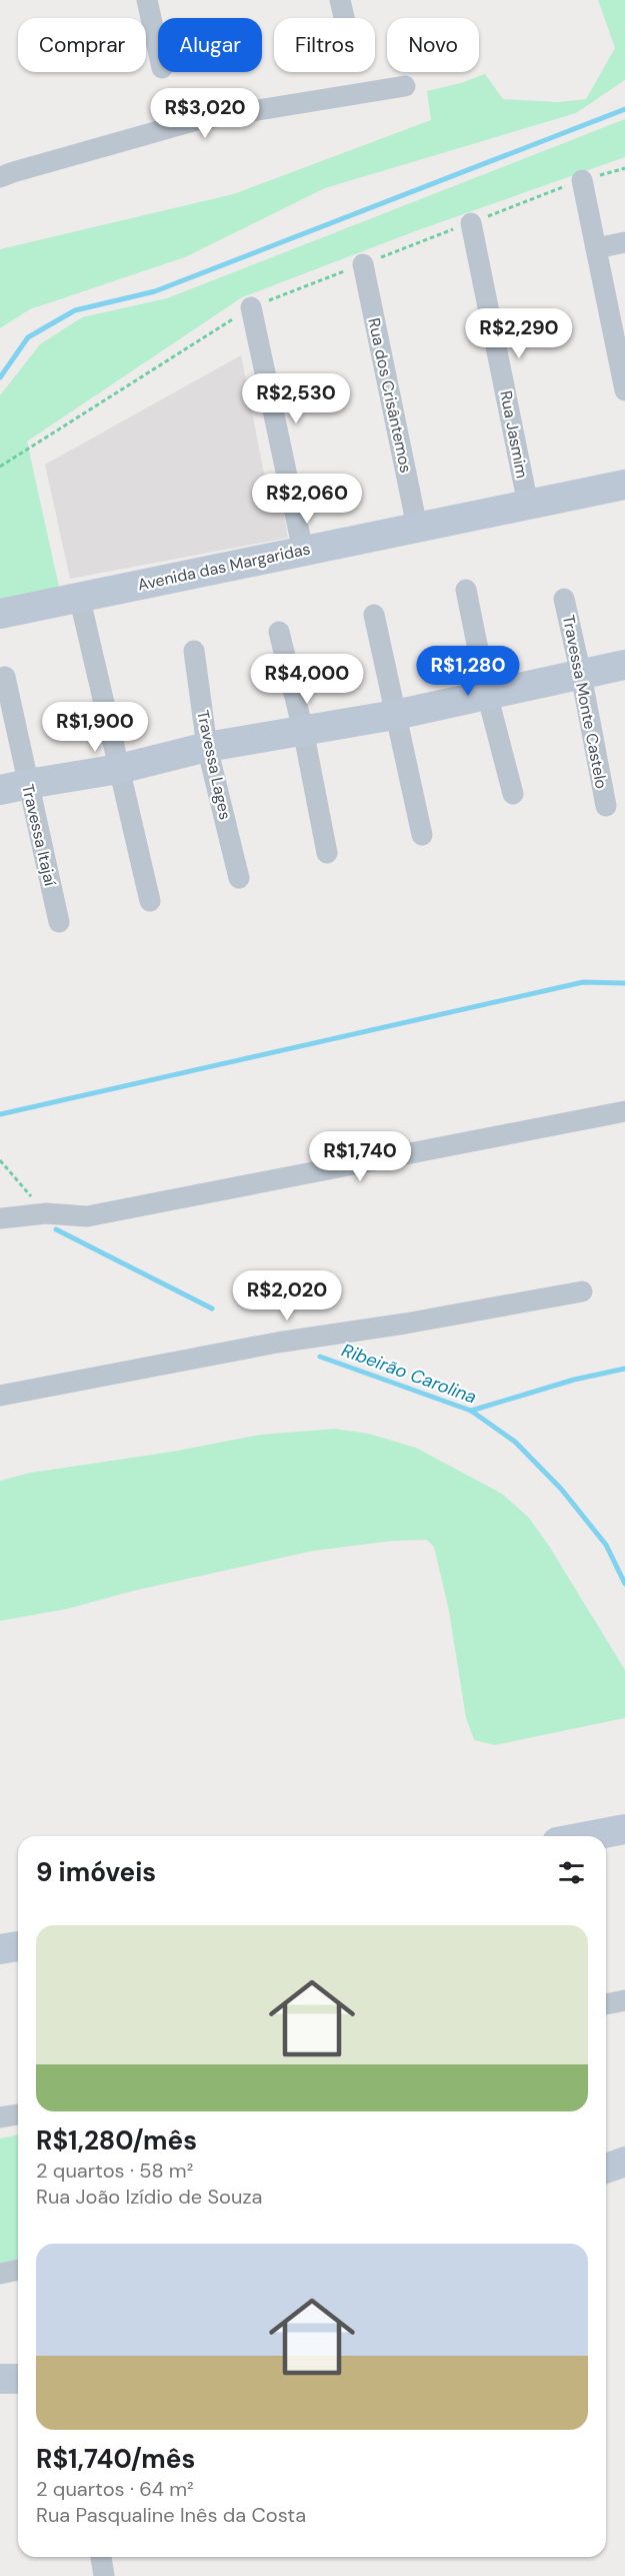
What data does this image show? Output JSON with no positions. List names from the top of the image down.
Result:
{
  "streets": {
    "street": [
      "Rua dos Crisântemos",
      "Rua Jasmim",
      "Avenida das Margaridas",
      "Travessa Monte Castelo",
      "Travessa Lages",
      "Travessa Itajaí"
    ]
  },
  "crossings": [
    ["Rua dos Crisântemos", "Avenida das Margaridas"],
    ["Rua Jasmim", "Avenida das Margaridas"]
  ],
  "water": ["Ribeirão Carolina"],
  "page": {
    "chip": [
      "Comprar",
      "Alugar",
      "Filtros",
      "Novo"
    ],
    "price": [
      "R$3,020",
      "R$2,290",
      "R$2,530",
      "R$2,060",
      "R$1,280",
      "R$4,000",
      "R$1,900",
      "R$1,740",
      "R$2,020"
    ],
    "heading": "9 imóveis",
    "list": [
      {
        "name": "R$1,280/mês",
        "note": "2 quartos · 58 m² · Rua João Izídio de Souza"
      },
      {
        "name": "R$1,740/mês",
        "note": "2 quartos · 64 m² · Rua Pasqualine Inês da Costa"
      }
    ]
  }
}
